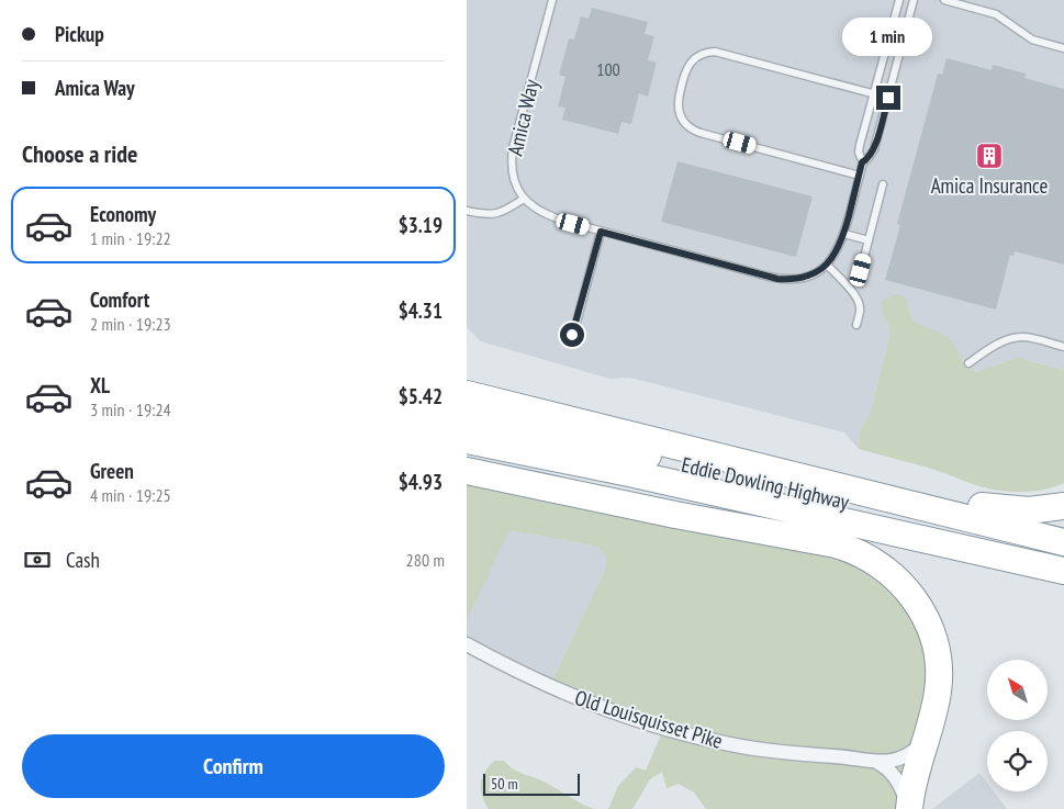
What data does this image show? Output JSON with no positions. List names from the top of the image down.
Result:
{
  "streets": {
    "highway": ["Eddie Dowling Highway"],
    "street": ["Old Louisquisset Pike"],
    "lane": ["Amica Way"]
  },
  "places": {
    "building": ["Amica Insurance"]
  },
  "house_numbers": ["100"],
  "scale_bar": "50 m",
  "north": "top left",
  "page": {
    "banner": ["Pickup", "Amica Way"],
    "bubble": "1 min",
    "heading": "Choose a ride",
    "list": [
      {
        "name": "Economy",
        "note": "1 min · 19:22",
        "value": "$3.19"
      },
      {
        "name": "Comfort",
        "note": "2 min · 19:23",
        "value": "$4.31"
      },
      {
        "name": "XL",
        "note": "3 min · 19:24",
        "value": "$5.42"
      },
      {
        "name": "Green",
        "note": "4 min · 19:25",
        "value": "$4.93"
      }
    ],
    "pay": ["Cash", "280 m"],
    "buttons": "Confirm",
    "scale": "50 m"
  }
}
